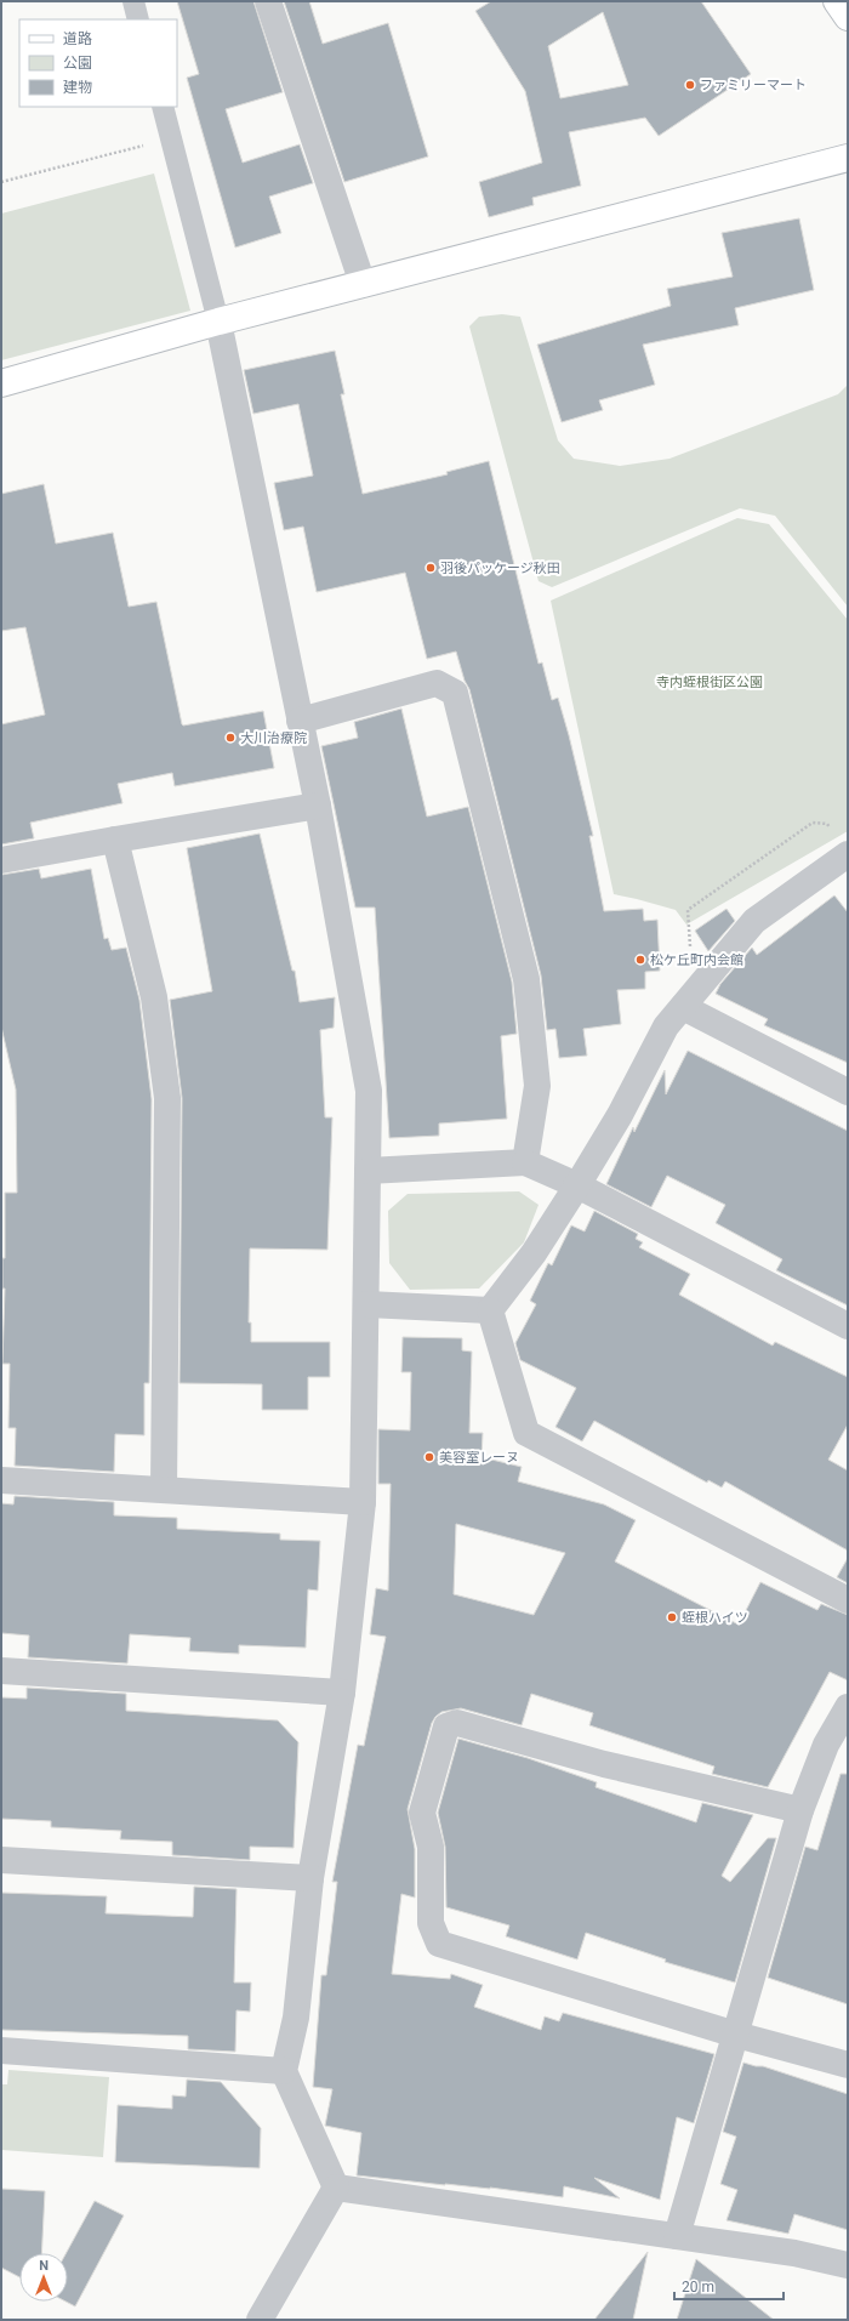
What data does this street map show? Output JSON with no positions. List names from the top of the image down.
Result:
{
  "parks": ["寺内蛭根街区公園"],
  "places": [
    "ファミリーマート",
    "羽後パッケージ秋田",
    "大川治療院",
    "松ケ丘町内会館",
    "美容室レーヌ",
    "蛭根ハイツ"
  ],
  "legend": ["道路", "公園", "建物"],
  "scale_bar": "20 m",
  "north": "top"
}
